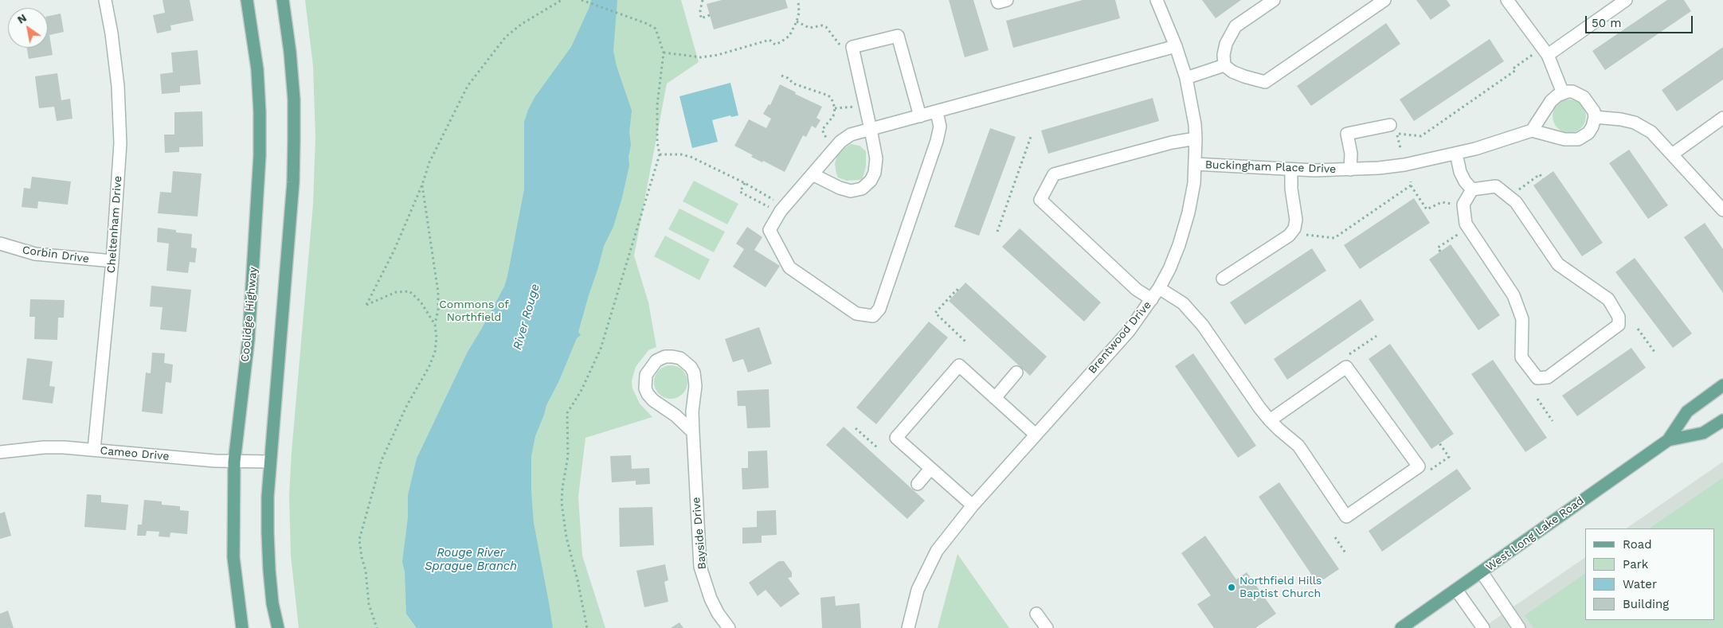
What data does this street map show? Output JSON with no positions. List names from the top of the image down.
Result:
{
  "streets": {
    "main road": ["Coolidge Highway", "West Long Lake Road"],
    "street": [
      "Buckingham Place Drive",
      "Cheltenham Drive",
      "Corbin Drive",
      "Brentwood Drive",
      "Cameo Drive",
      "Bayside Drive"
    ]
  },
  "crossings": [
    ["Buckingham Place Drive", "Brentwood Drive"],
    ["Cheltenham Drive", "Corbin Drive"],
    ["Cheltenham Drive", "Cameo Drive"],
    ["Coolidge Highway", "Cameo Drive"]
  ],
  "water": ["River Rouge", "Rouge River Sprague Branch"],
  "parks": ["Commons of Northfield"],
  "places": ["Northfield Hills Baptist Church"],
  "legend": [
    "Road",
    "Park",
    "Water",
    "Building"
  ],
  "scale_bar": "50 m",
  "north": "top left"
}
